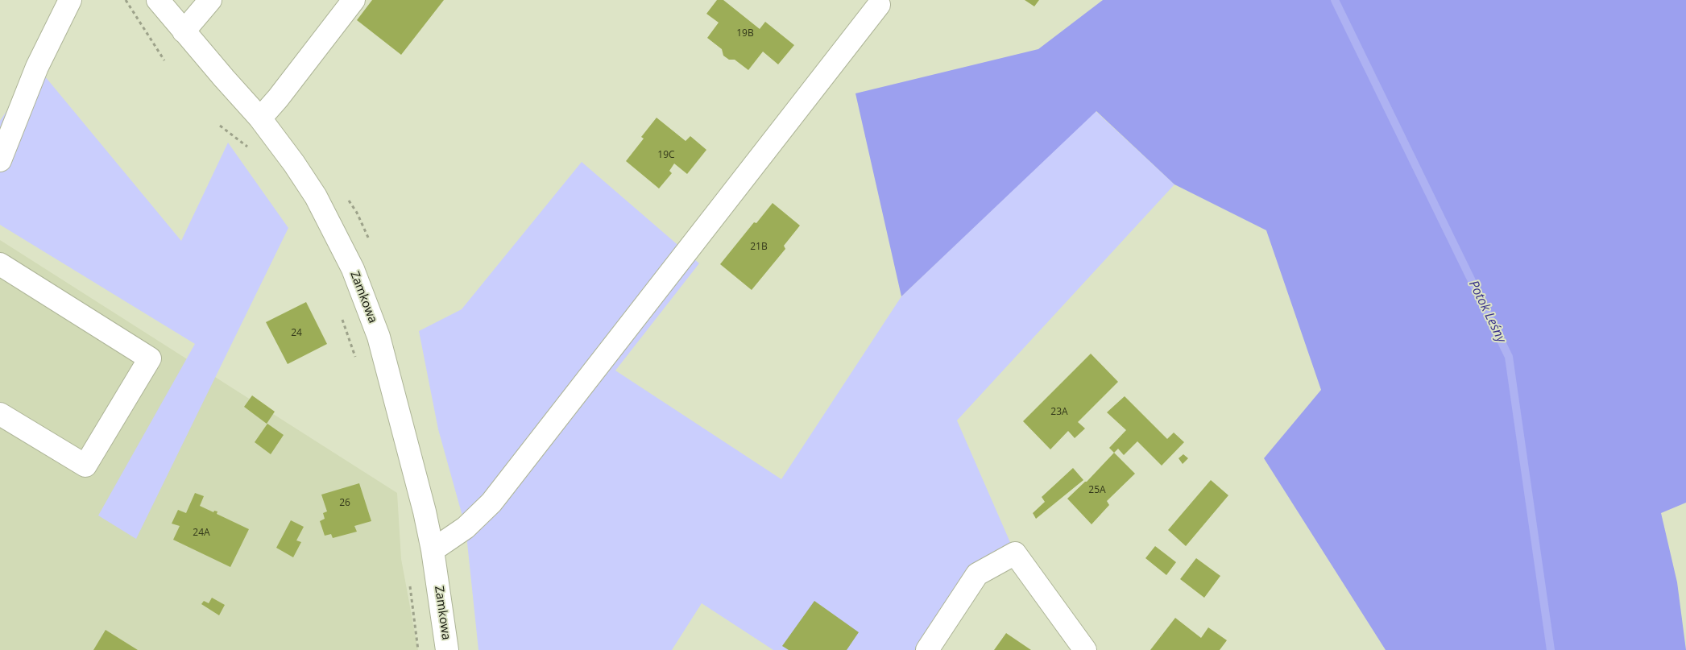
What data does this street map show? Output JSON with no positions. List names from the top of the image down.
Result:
{
  "streets": {
    "street": ["Zamkowa"]
  },
  "water": ["Potok Leśny"],
  "house_numbers": [
    "19B",
    "19C",
    "21B",
    "24",
    "23A",
    "25A",
    "26",
    "24A"
  ]
}
